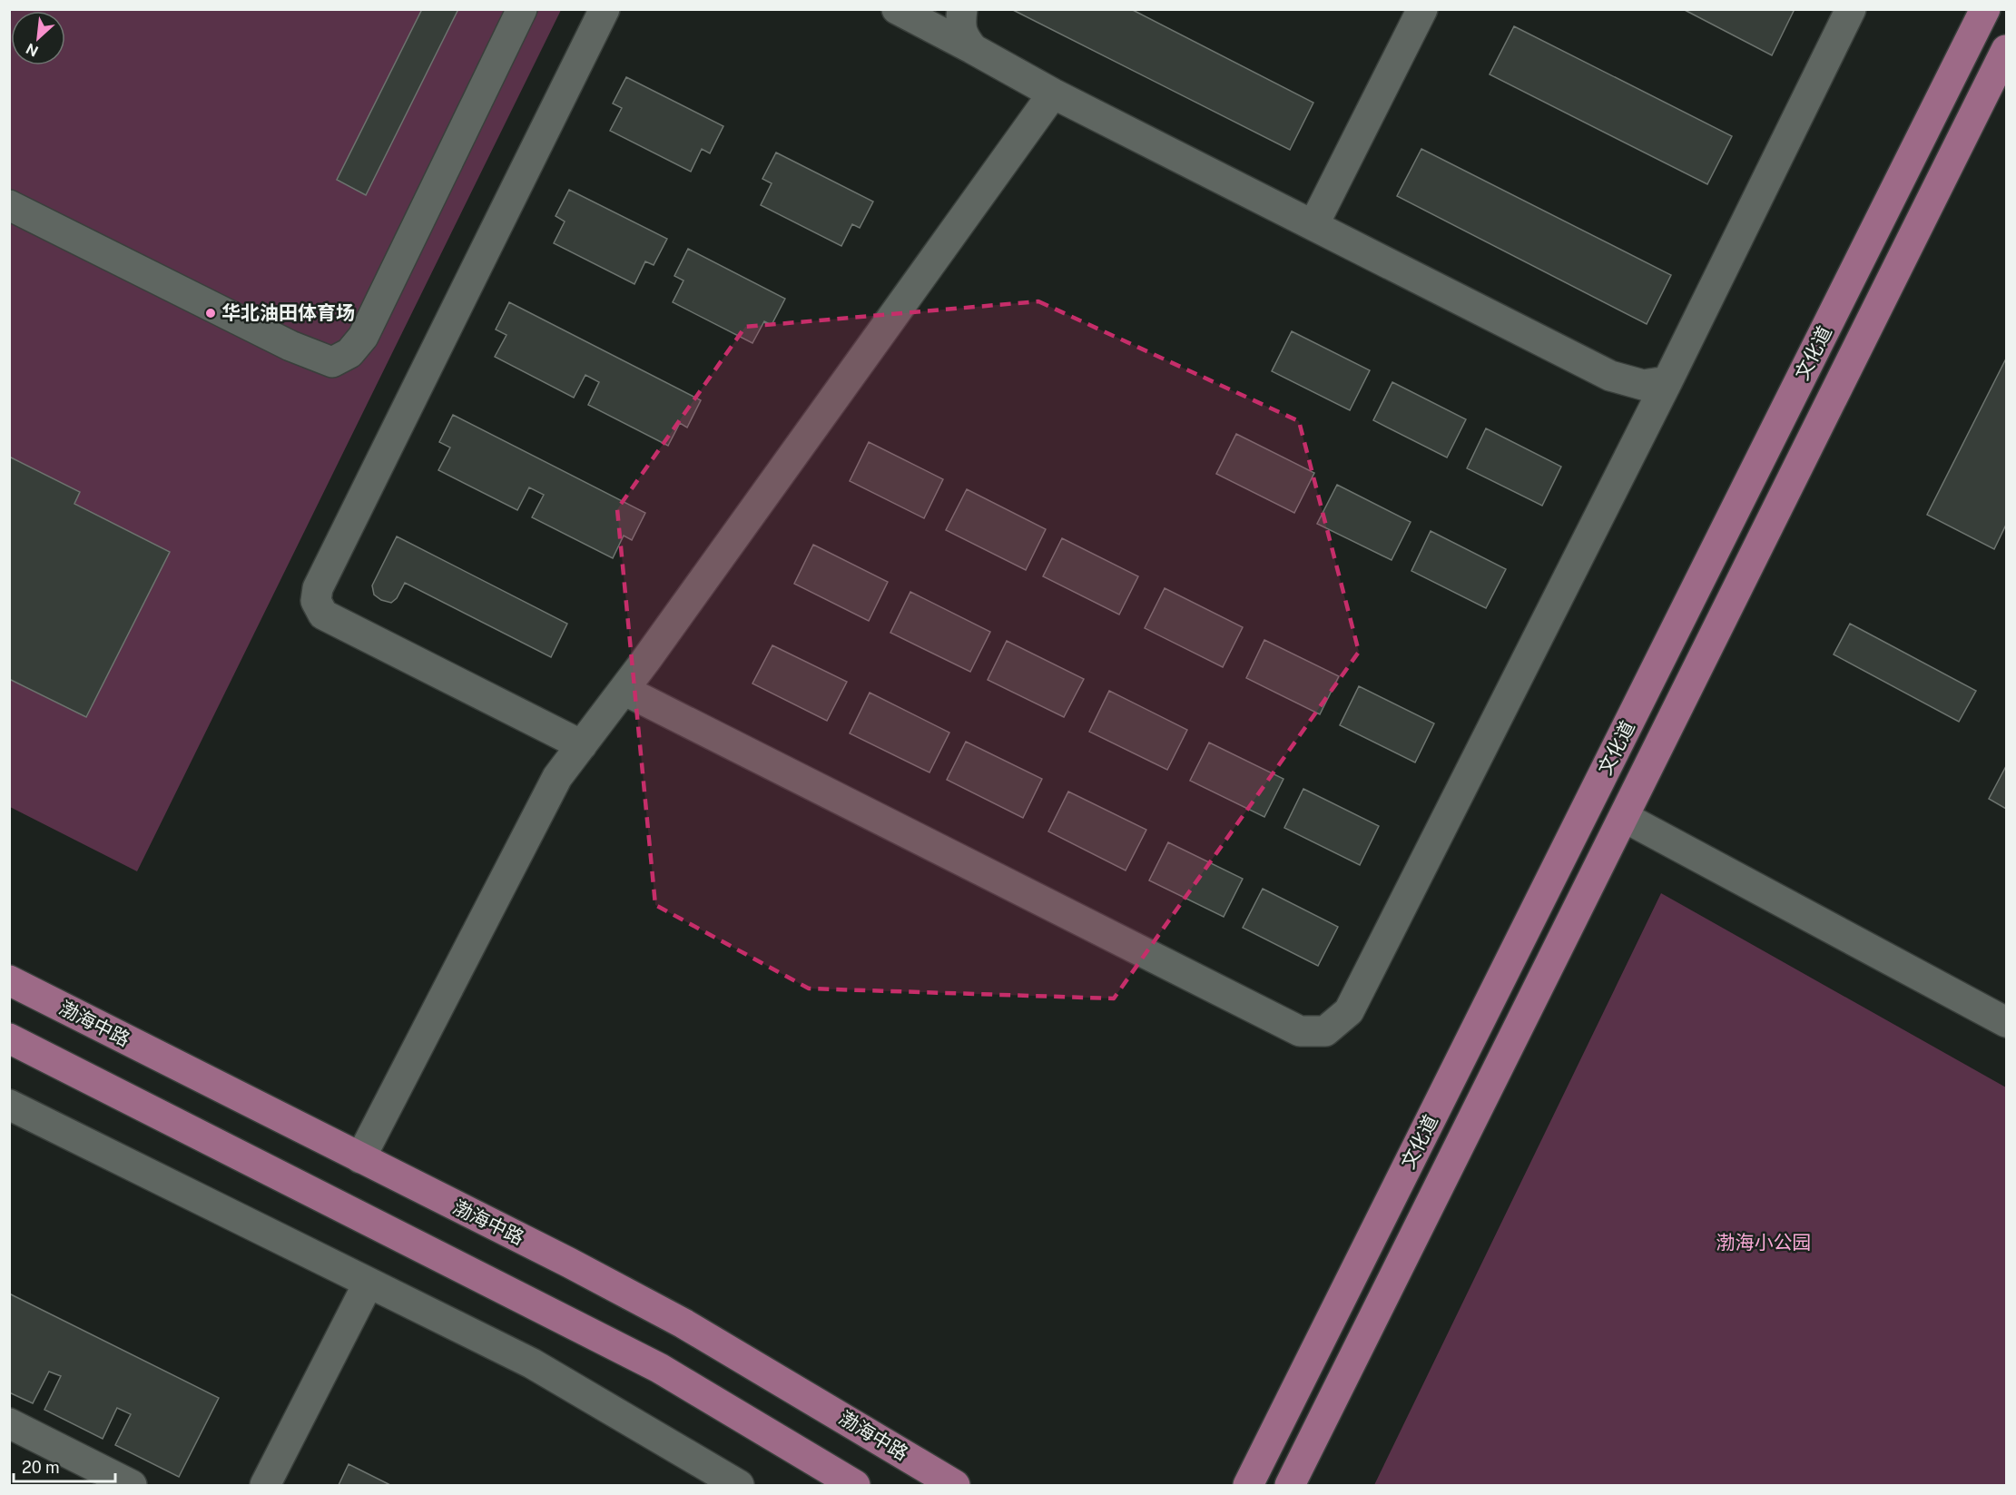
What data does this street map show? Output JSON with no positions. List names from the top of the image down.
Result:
{
  "streets": {
    "main road": ["文化道", "渤海中路"]
  },
  "parks": ["渤海小公园"],
  "places": ["华北油田体育场"],
  "scale_bar": "20 m",
  "north": "bottom left"
}
